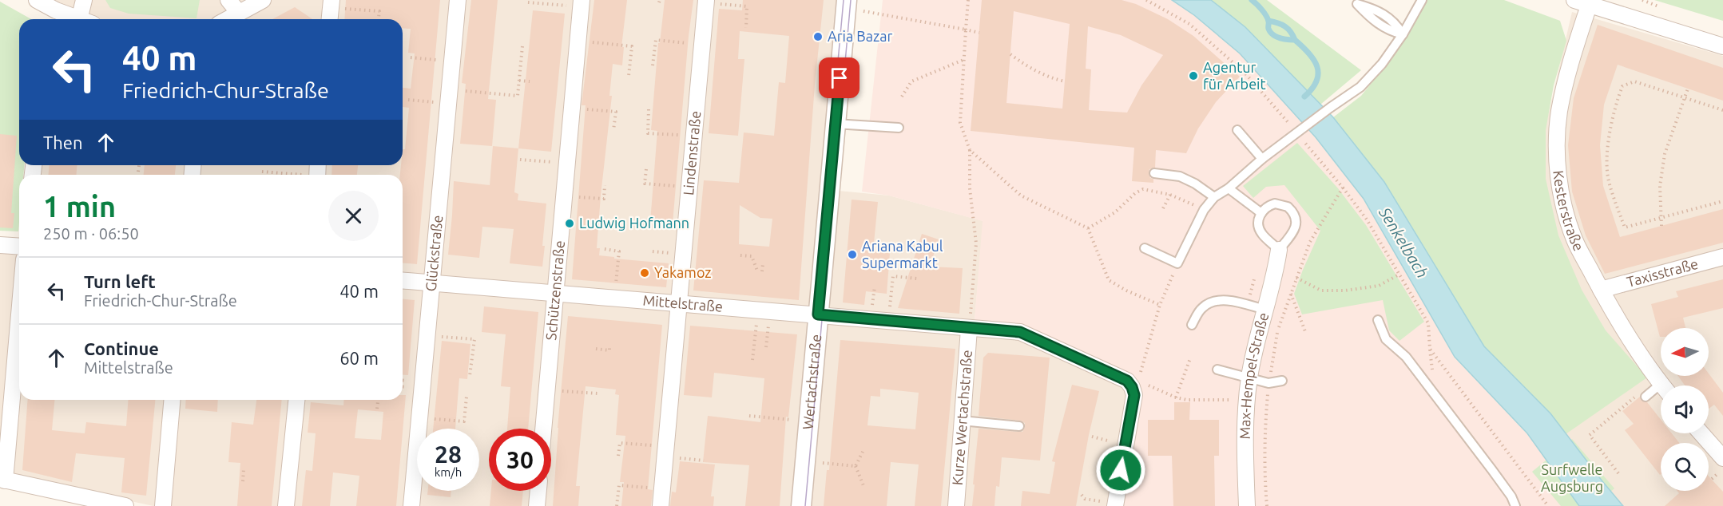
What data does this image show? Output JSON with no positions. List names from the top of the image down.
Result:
{
  "streets": {
    "street": [
      "Lindenstraße",
      "Kesterstraße",
      "Glückstraße",
      "Taxisstraße",
      "Schützenstraße",
      "Mittelstraße",
      "Max-Hempel-Straße",
      "Wertachstraße",
      "Kurze Wertachstraße"
    ]
  },
  "crossings": [
    ["Lindenstraße", "Mittelstraße"],
    ["Kesterstraße", "Taxisstraße"],
    ["Glückstraße", "Mittelstraße"],
    ["Schützenstraße", "Mittelstraße"],
    ["Mittelstraße", "Wertachstraße"],
    ["Mittelstraße", "Kurze Wertachstraße"]
  ],
  "water": ["Senkelbach"],
  "parks": ["Surfwelle Augsburg"],
  "places": [
    "Aria Bazar",
    "Agentur für Arbeit",
    "Ludwig Hofmann",
    "Ariana Kabul Supermarkt",
    "Yakamoz"
  ],
  "north": "left",
  "page": {
    "turn": ["40 m", "Friedrich-Chur-Straße"],
    "then": "Then",
    "heading": ["1 min", "250 m · 06:50"],
    "list": [
      {
        "name": "Turn left",
        "note": "Friedrich-Chur-Straße",
        "value": "40 m"
      },
      {
        "name": "Continue",
        "note": "Mittelstraße",
        "value": "60 m"
      }
    ],
    "speed": "28 km/h",
    "limit": "30"
  }
}
